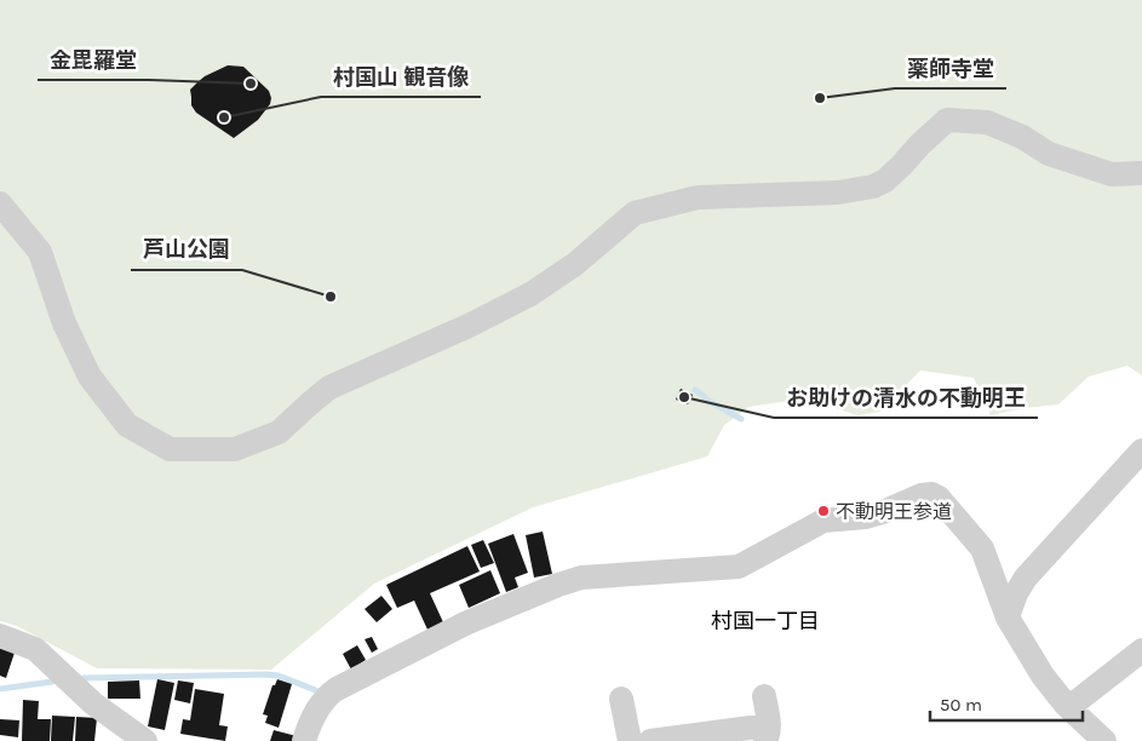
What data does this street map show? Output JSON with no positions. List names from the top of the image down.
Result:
{
  "districts": ["村国一丁目"],
  "places": [
    "金毘羅堂",
    "薬師寺堂",
    "村国山 観音像",
    "芦山公園",
    "お助けの清水の不動明王",
    "不動明王参道"
  ],
  "scale_bar": "50 m"
}
